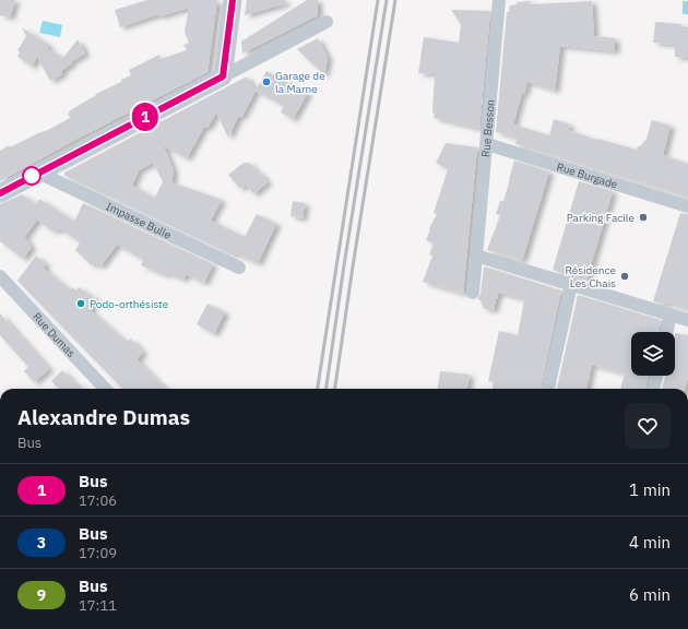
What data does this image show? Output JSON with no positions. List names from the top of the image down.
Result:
{
  "streets": {
    "street": [
      "Rue Besson",
      "Rue Burgade",
      "Impasse Bulle",
      "Rue Dumas"
    ]
  },
  "crossings": [
    ["Rue Besson", "Rue Burgade"]
  ],
  "places": [
    "Garage de la Marne",
    "Parking Facile",
    "Résidence Les Chais",
    "Podo-orthésiste"
  ],
  "lines": ["bus line 1"],
  "page": {
    "on_map": "1",
    "heading": ["Alexandre Dumas", "Bus"],
    "list": [
      {
        "mark": "1",
        "name": "Bus",
        "note": "17:06",
        "value": "1 min"
      },
      {
        "mark": "3",
        "name": "Bus",
        "note": "17:09",
        "value": "4 min"
      },
      {
        "mark": "9",
        "name": "Bus",
        "note": "17:11",
        "value": "6 min"
      }
    ]
  }
}
